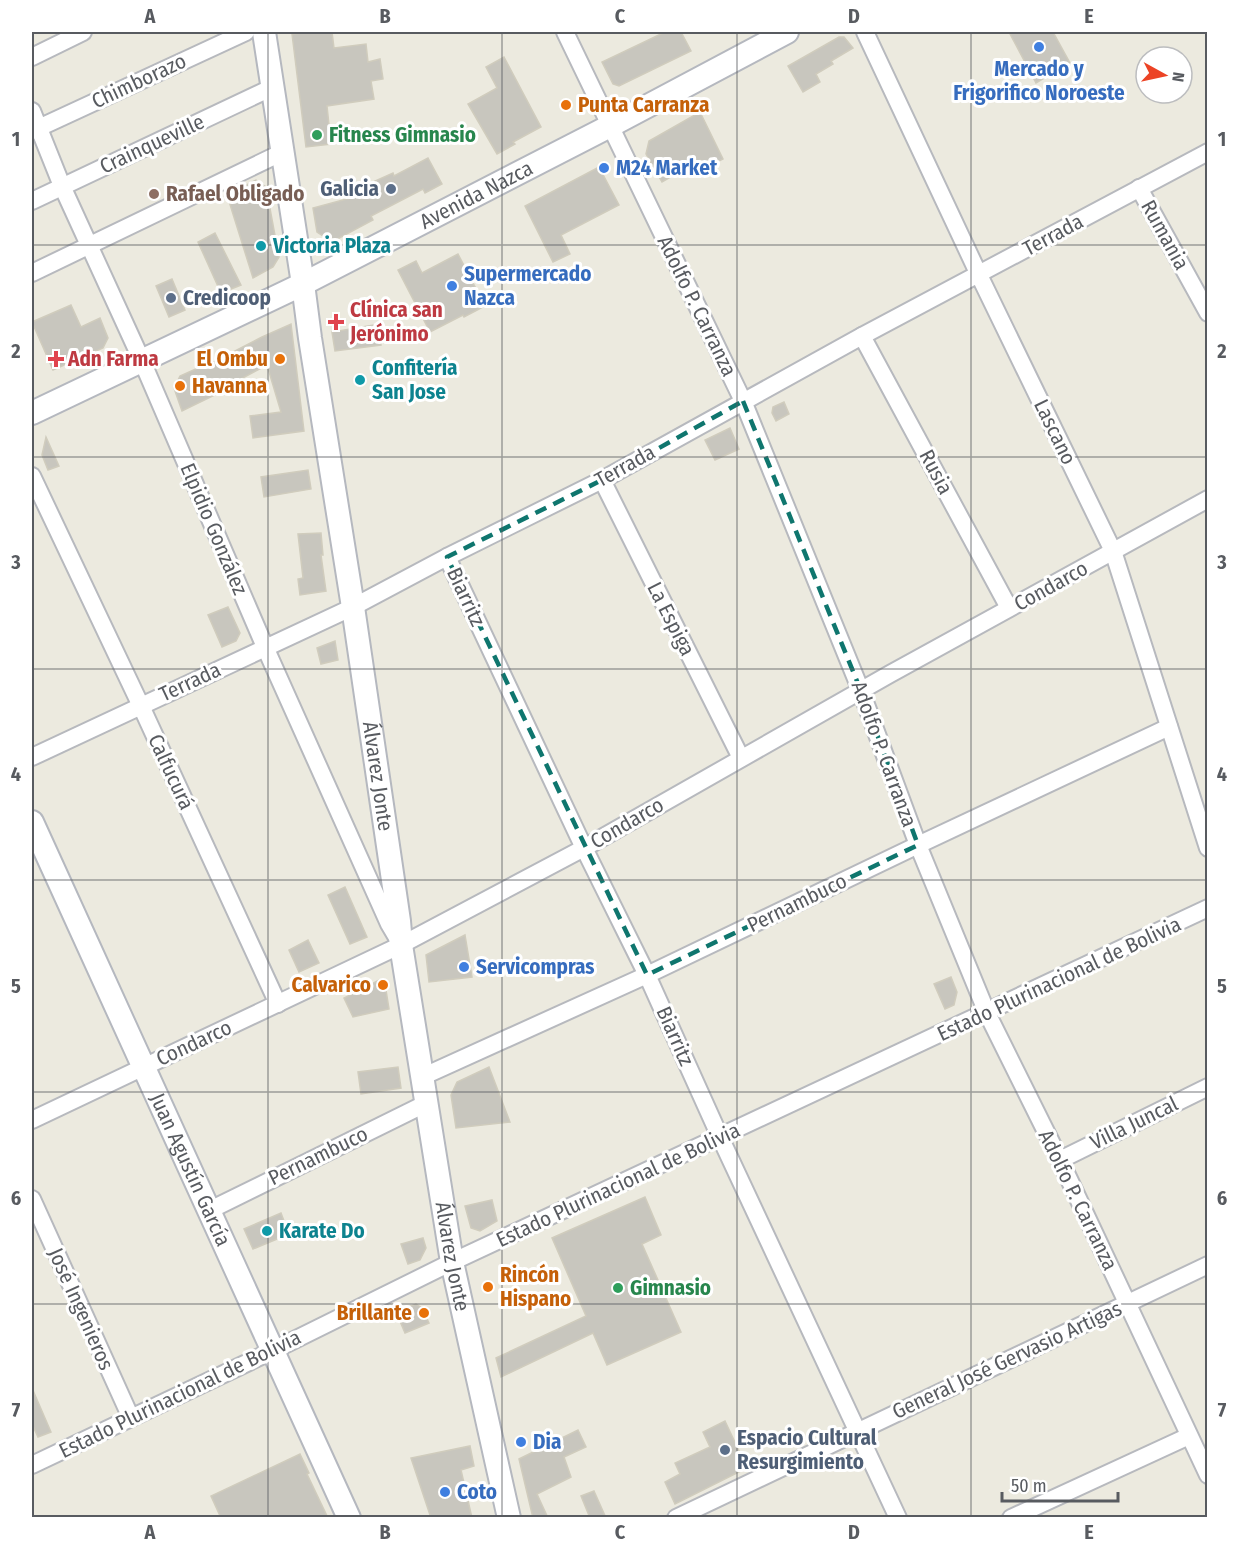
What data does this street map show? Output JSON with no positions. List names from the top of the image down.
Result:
{
  "streets": {
    "street": [
      "Chimborazo",
      "Crainqueville",
      "Avenida Nazca",
      "Terrada",
      "Rumania",
      "Adolfo P. Carranza",
      "Lascano",
      "Rusia",
      "Elpidio González",
      "Condarco",
      "Biarritz",
      "La Espiga",
      "Calfucurá",
      "Álvarez Jonte",
      "Pernambuco",
      "Estado Plurinacional de Bolivia",
      "Villa Juncal",
      "Juan Agustín García",
      "José Ingenieros",
      "General José Gervasio Artigas"
    ]
  },
  "crossings": [
    ["Chimborazo", "Elpidio González"],
    ["Crainqueville", "Elpidio González"],
    ["Crainqueville", "Álvarez Jonte"],
    ["Avenida Nazca", "Adolfo P. Carranza"],
    ["Avenida Nazca", "Elpidio González"],
    ["Avenida Nazca", "Álvarez Jonte"],
    ["Terrada", "Rumania"],
    ["Terrada", "Adolfo P. Carranza"],
    ["Terrada", "Lascano"],
    ["Terrada", "Rusia"],
    ["Terrada", "Elpidio González"],
    ["Terrada", "Biarritz"],
    ["Terrada", "La Espiga"],
    ["Terrada", "Calfucurá"],
    ["Terrada", "Álvarez Jonte"],
    ["Adolfo P. Carranza", "Condarco"],
    ["Adolfo P. Carranza", "Pernambuco"],
    ["Adolfo P. Carranza", "Estado Plurinacional de Bolivia"],
    ["Adolfo P. Carranza", "Villa Juncal"],
    ["Adolfo P. Carranza", "General José Gervasio Artigas"],
    ["Lascano", "Condarco"],
    ["Lascano", "Pernambuco"],
    ["Rusia", "Condarco"],
    ["Elpidio González", "Condarco"],
    ["Elpidio González", "Álvarez Jonte"],
    ["Condarco", "Biarritz"],
    ["Condarco", "La Espiga"],
    ["Condarco", "Calfucurá"],
    ["Condarco", "Álvarez Jonte"],
    ["Condarco", "Juan Agustín García"],
    ["Biarritz", "Pernambuco"],
    ["Biarritz", "Estado Plurinacional de Bolivia"],
    ["Biarritz", "General José Gervasio Artigas"],
    ["Álvarez Jonte", "Pernambuco"],
    ["Álvarez Jonte", "Estado Plurinacional de Bolivia"],
    ["Pernambuco", "Juan Agustín García"],
    ["Estado Plurinacional de Bolivia", "Juan Agustín García"],
    ["Estado Plurinacional de Bolivia", "José Ingenieros"]
  ],
  "places": {
    "other": [
      "Mercado y Frigorifico Noroeste",
      "Punta Carranza",
      "Fitness Gimnasio",
      "M24 Market",
      "Galicia",
      "Rafael Obligado",
      "Victoria Plaza",
      "Supermercado Nazca",
      "Credicoop",
      "El Ombu",
      "Confitería San Jose",
      "Havanna",
      "Servicompras",
      "Calvarico",
      "Karate Do",
      "Rincón Hispano",
      "Gimnasio",
      "Brillante",
      "Dia",
      "Espacio Cultural Resurgimiento",
      "Coto"
    ],
    "health": ["Clínica san Jerónimo", "Adn Farma"]
  },
  "scale_bar": "50 m",
  "north": "right",
  "grid": {
    "columns": [
      "A",
      "B",
      "C",
      "D",
      "E"
    ],
    "rows": [
      "1",
      "2",
      "3",
      "4",
      "5",
      "6",
      "7"
    ]
  }
}
